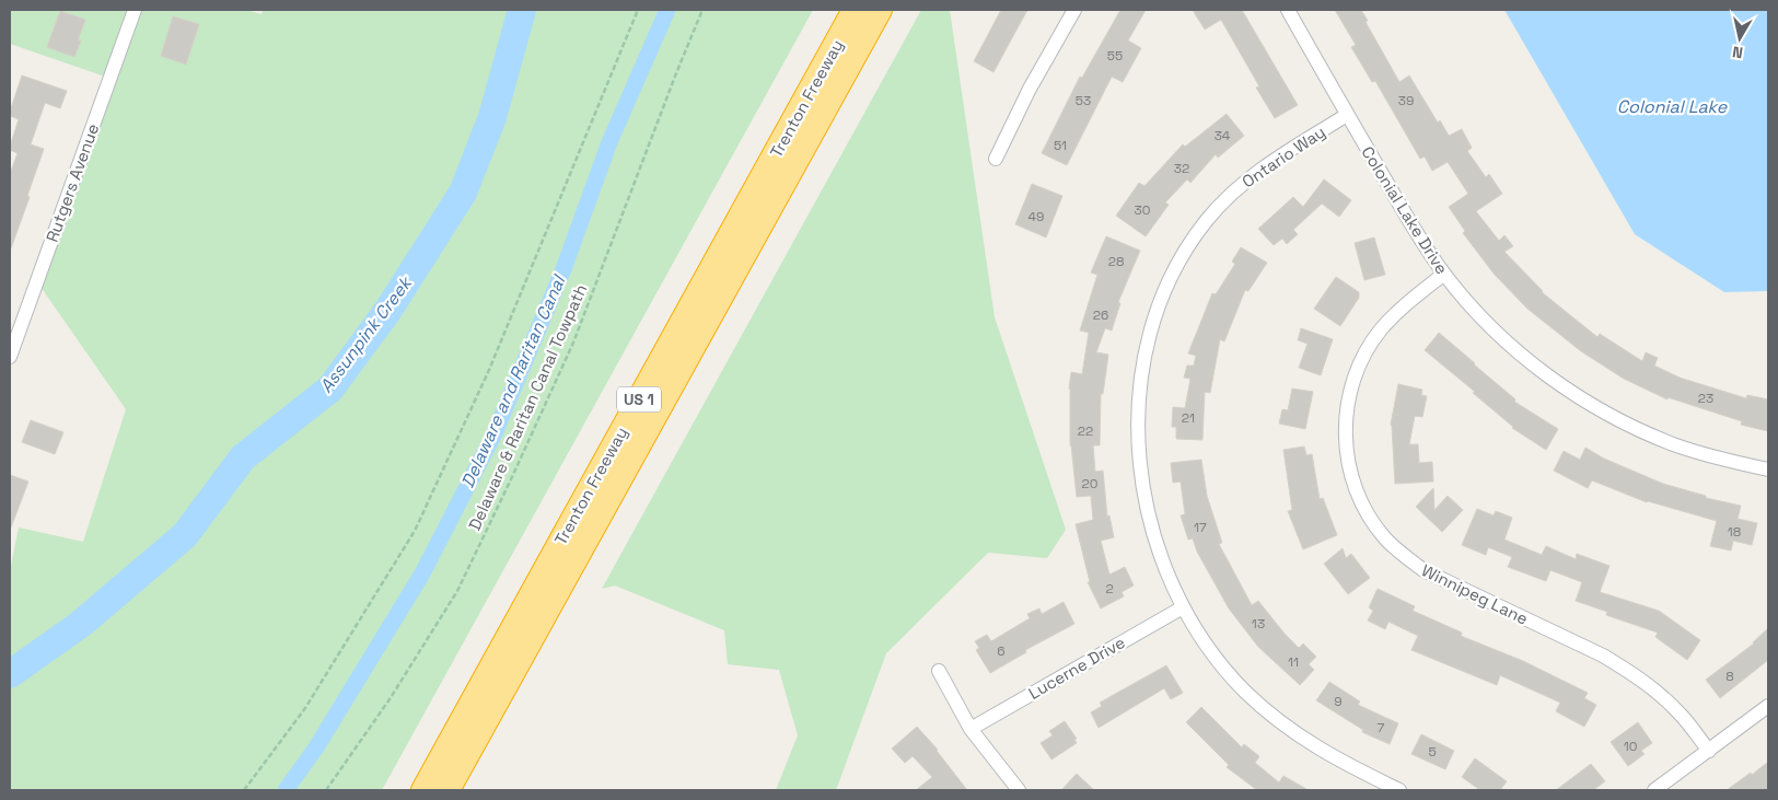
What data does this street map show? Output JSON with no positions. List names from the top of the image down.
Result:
{
  "streets": {
    "highway": ["Trenton Freeway", "US 1"],
    "street": [
      "Ontario Way",
      "Rutgers Avenue",
      "Colonial Lake Drive",
      "Winnipeg Lane",
      "Lucerne Drive"
    ],
    "path": ["Delaware & Raritan Canal Towpath"]
  },
  "crossings": [
    ["Ontario Way", "Colonial Lake Drive"],
    ["Ontario Way", "Lucerne Drive"],
    ["Colonial Lake Drive", "Winnipeg Lane"]
  ],
  "water": ["Colonial Lake", "Assunpink Creek", "Delaware and Raritan Canal"],
  "house_numbers": [
    "55",
    "53",
    "39",
    "34",
    "51",
    "32",
    "30",
    "49",
    "28",
    "26",
    "23",
    "21",
    "22",
    "20",
    "17",
    "18",
    "2",
    "13",
    "6",
    "11",
    "8",
    "9",
    "7",
    "10",
    "5"
  ],
  "north": "bottom"
}
